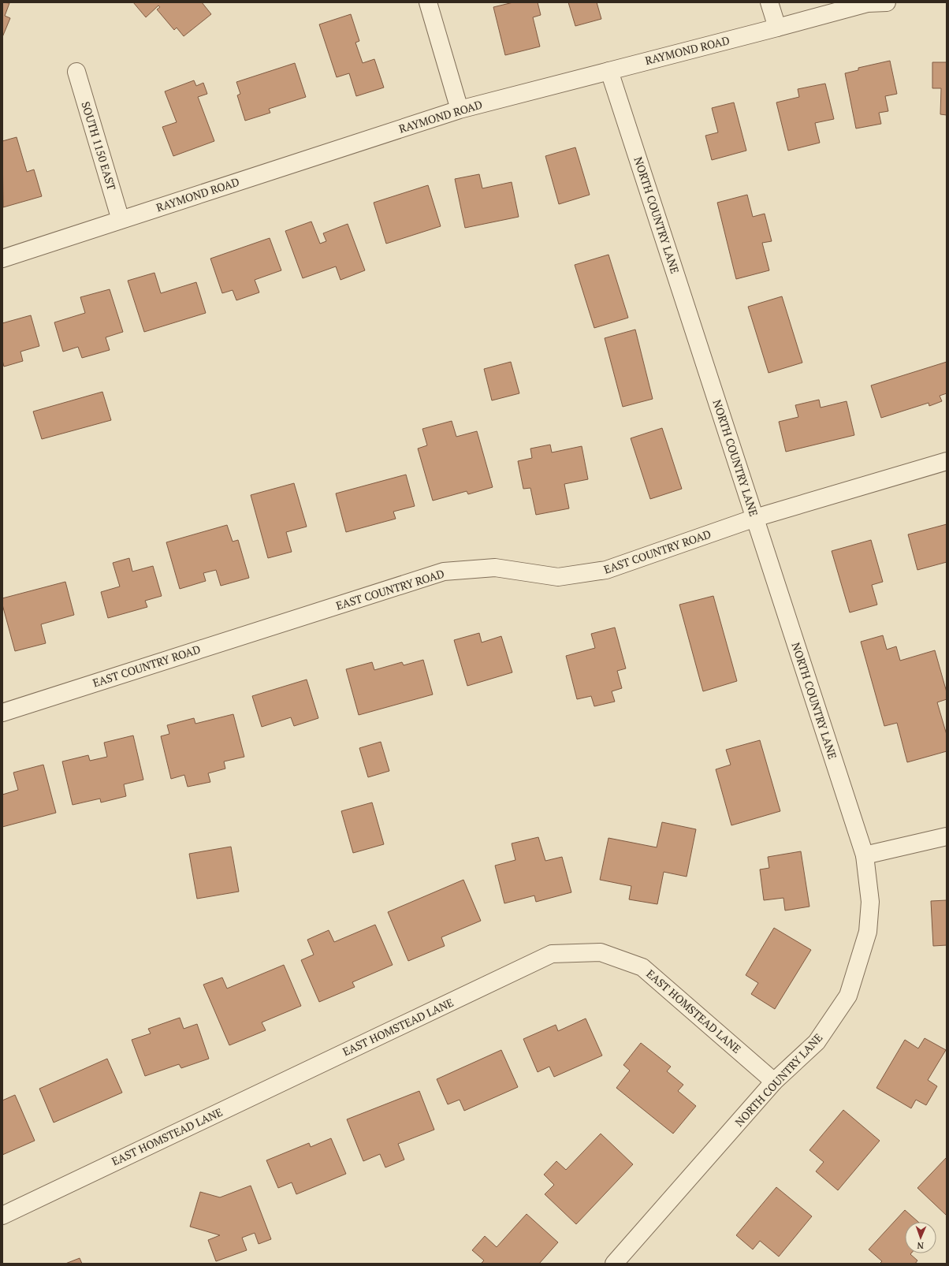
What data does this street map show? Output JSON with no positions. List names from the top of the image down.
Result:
{
  "streets": {
    "street": [
      "RAYMOND ROAD",
      "SOUTH 1150 EAST",
      "NORTH COUNTRY LANE",
      "EAST COUNTRY ROAD",
      "EAST HOMSTEAD LANE"
    ]
  },
  "crossings": [
    ["RAYMOND ROAD", "SOUTH 1150 EAST"],
    ["RAYMOND ROAD", "NORTH COUNTRY LANE"],
    ["NORTH COUNTRY LANE", "EAST COUNTRY ROAD"],
    ["NORTH COUNTRY LANE", "EAST HOMSTEAD LANE"]
  ],
  "north": "bottom"
}
